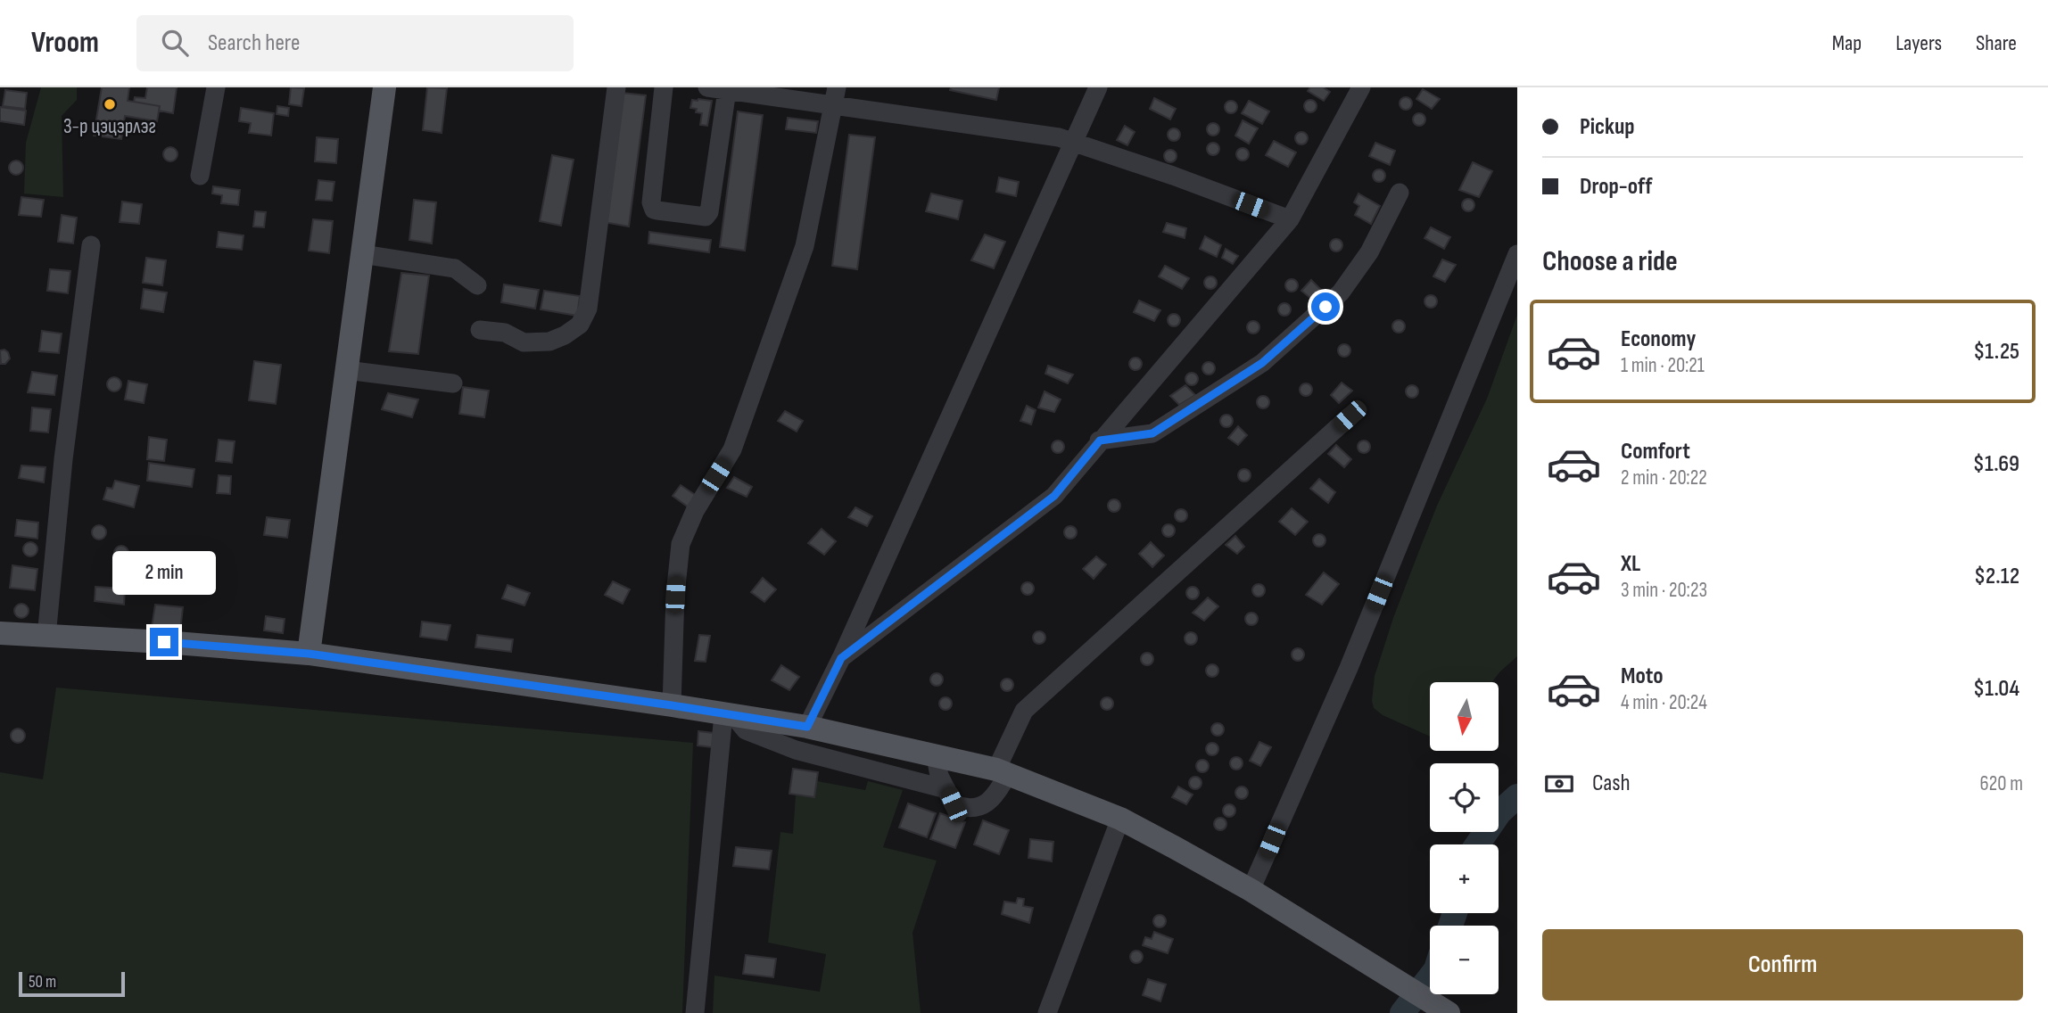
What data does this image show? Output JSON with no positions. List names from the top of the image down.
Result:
{
  "places": ["3-р цэцэрлэг"],
  "scale_bar": "50 m",
  "north": "bottom",
  "page": {
    "header": "Vroom",
    "search": "Search here",
    "nav": ["Map", "Layers", "Share"],
    "banner": ["Pickup", "Drop-off"],
    "heading": "Choose a ride",
    "list": [
      {
        "name": "Economy",
        "note": "1 min · 20:21",
        "value": "$1.25"
      },
      {
        "name": "Comfort",
        "note": "2 min · 20:22",
        "value": "$1.69"
      },
      {
        "name": "XL",
        "note": "3 min · 20:23",
        "value": "$2.12"
      },
      {
        "name": "Moto",
        "note": "4 min · 20:24",
        "value": "$1.04"
      }
    ],
    "bubble": "2 min",
    "map_buttons": ["+", "−"],
    "pay": ["Cash", "620 m"],
    "buttons": "Confirm",
    "scale": "50 m"
  }
}
